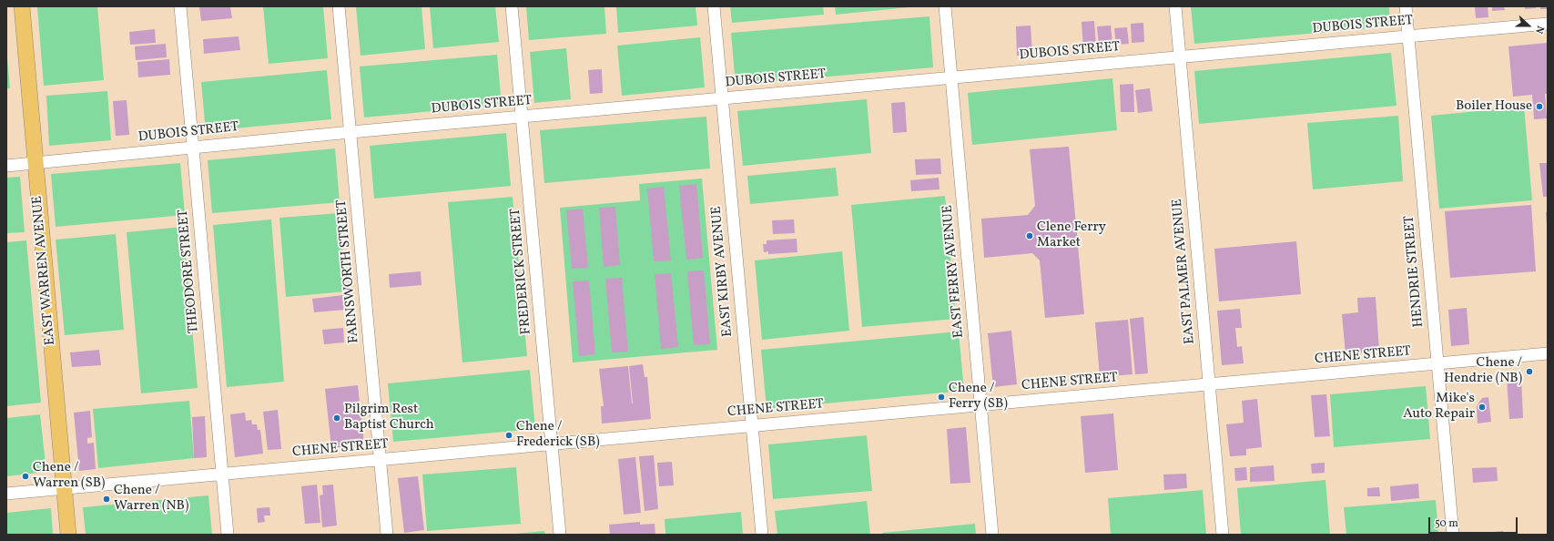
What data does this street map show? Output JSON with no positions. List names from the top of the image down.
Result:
{
  "streets": {
    "main road": ["EAST WARREN AVENUE"],
    "street": [
      "DUBOIS STREET",
      "THEODORE STREET",
      "FARNSWORTH STREET",
      "FREDERICK STREET",
      "EAST KIRBY AVENUE",
      "EAST FERRY AVENUE",
      "EAST PALMER AVENUE",
      "HENDRIE STREET",
      "CHENE STREET"
    ]
  },
  "crossings": [
    ["DUBOIS STREET", "EAST WARREN AVENUE"],
    ["DUBOIS STREET", "THEODORE STREET"],
    ["DUBOIS STREET", "FARNSWORTH STREET"],
    ["DUBOIS STREET", "FREDERICK STREET"],
    ["DUBOIS STREET", "EAST KIRBY AVENUE"],
    ["DUBOIS STREET", "EAST FERRY AVENUE"],
    ["DUBOIS STREET", "EAST PALMER AVENUE"],
    ["DUBOIS STREET", "HENDRIE STREET"],
    ["EAST WARREN AVENUE", "CHENE STREET"],
    ["THEODORE STREET", "CHENE STREET"],
    ["FARNSWORTH STREET", "CHENE STREET"],
    ["FREDERICK STREET", "CHENE STREET"],
    ["EAST KIRBY AVENUE", "CHENE STREET"],
    ["EAST FERRY AVENUE", "CHENE STREET"],
    ["EAST PALMER AVENUE", "CHENE STREET"],
    ["HENDRIE STREET", "CHENE STREET"]
  ],
  "places": [
    "Boiler House",
    "Clene Ferry Market",
    "Chene / Hendrie (NB)",
    "Chene / Ferry (SB)",
    "Mike's Auto Repair",
    "Pilgrim Rest Baptist Church",
    "Chene / Frederick (SB)",
    "Chene / Warren (SB)",
    "Chene / Warren (NB)"
  ],
  "scale_bar": "50 m",
  "north": "right"
}
